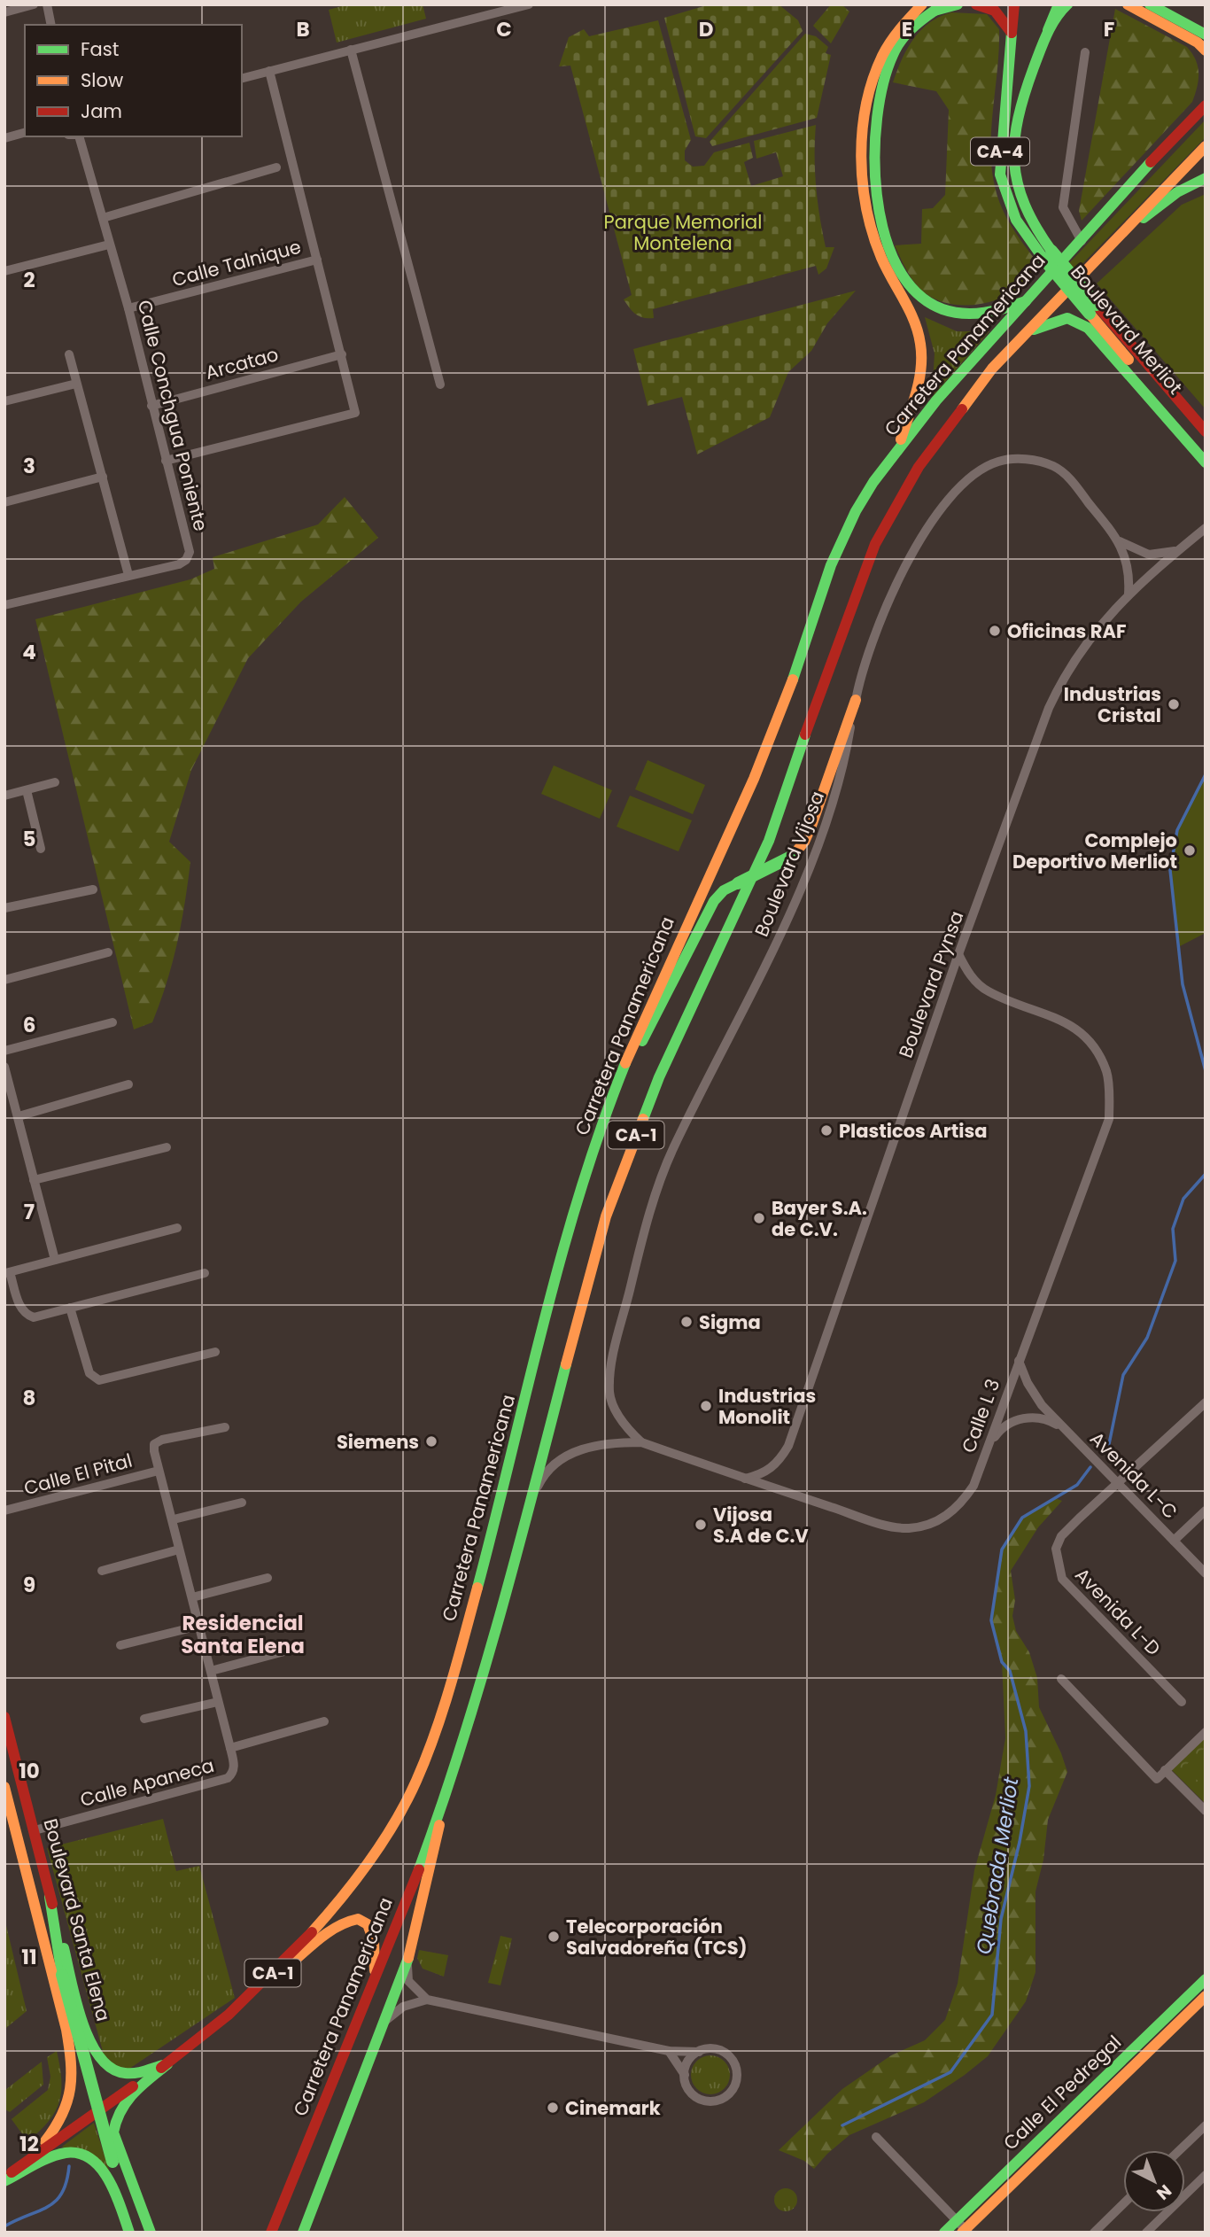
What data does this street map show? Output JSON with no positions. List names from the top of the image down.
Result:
{
  "streets": {
    "main road": [
      "CA-4",
      "Boulevard Merliot",
      "Carretera Panamericana",
      "CA-1",
      "Boulevard Santa Elena",
      "Calle El Pedregal"
    ],
    "street": [
      "Calle Talnique",
      "Arcatao",
      "Calle Conchgua Poniente",
      "Boulevard Vijosa",
      "Boulevard Pynsa",
      "Calle L 3",
      "Calle El Pital",
      "Avenida L-C",
      "Avenida L-D",
      "Calle Apaneca"
    ]
  },
  "crossings": [
    ["CA-4", "Boulevard Merliot"],
    ["Calle Talnique", "Calle Conchgua Poniente"],
    ["Carretera Panamericana", "Calle L 3"],
    ["Carretera Panamericana", "Boulevard Santa Elena"],
    ["Arcatao", "Calle Conchgua Poniente"],
    ["Boulevard Vijosa", "Boulevard Pynsa"],
    ["Boulevard Vijosa", "Calle L 3"],
    ["Boulevard Pynsa", "Calle L 3"],
    ["Calle L 3", "Avenida L-C"],
    ["Avenida L-C", "Avenida L-D"],
    ["Calle Apaneca", "Boulevard Santa Elena"]
  ],
  "districts": ["Residencial Santa Elena"],
  "water": ["Quebrada Merliot"],
  "parks": ["Parque Memorial Montelena"],
  "places": [
    "Oficinas RAF",
    "Industrias Cristal",
    "Complejo Deportivo Merliot",
    "Plasticos Artisa",
    "Bayer S.A. de C.V.",
    "Sigma",
    "Industrias Monolit",
    "Siemens",
    "Vijosa S.A de C.V",
    "Telecorporación Salvadoreña (TCS)",
    "Cinemark"
  ],
  "legend": ["Fast", "Slow", "Jam"],
  "north": "bottom right",
  "grid": {
    "columns": [
      "B",
      "C",
      "D",
      "E",
      "F"
    ],
    "rows": [
      "2",
      "3",
      "4",
      "5",
      "6",
      "7",
      "8",
      "9",
      "10",
      "11",
      "12"
    ]
  }
}
